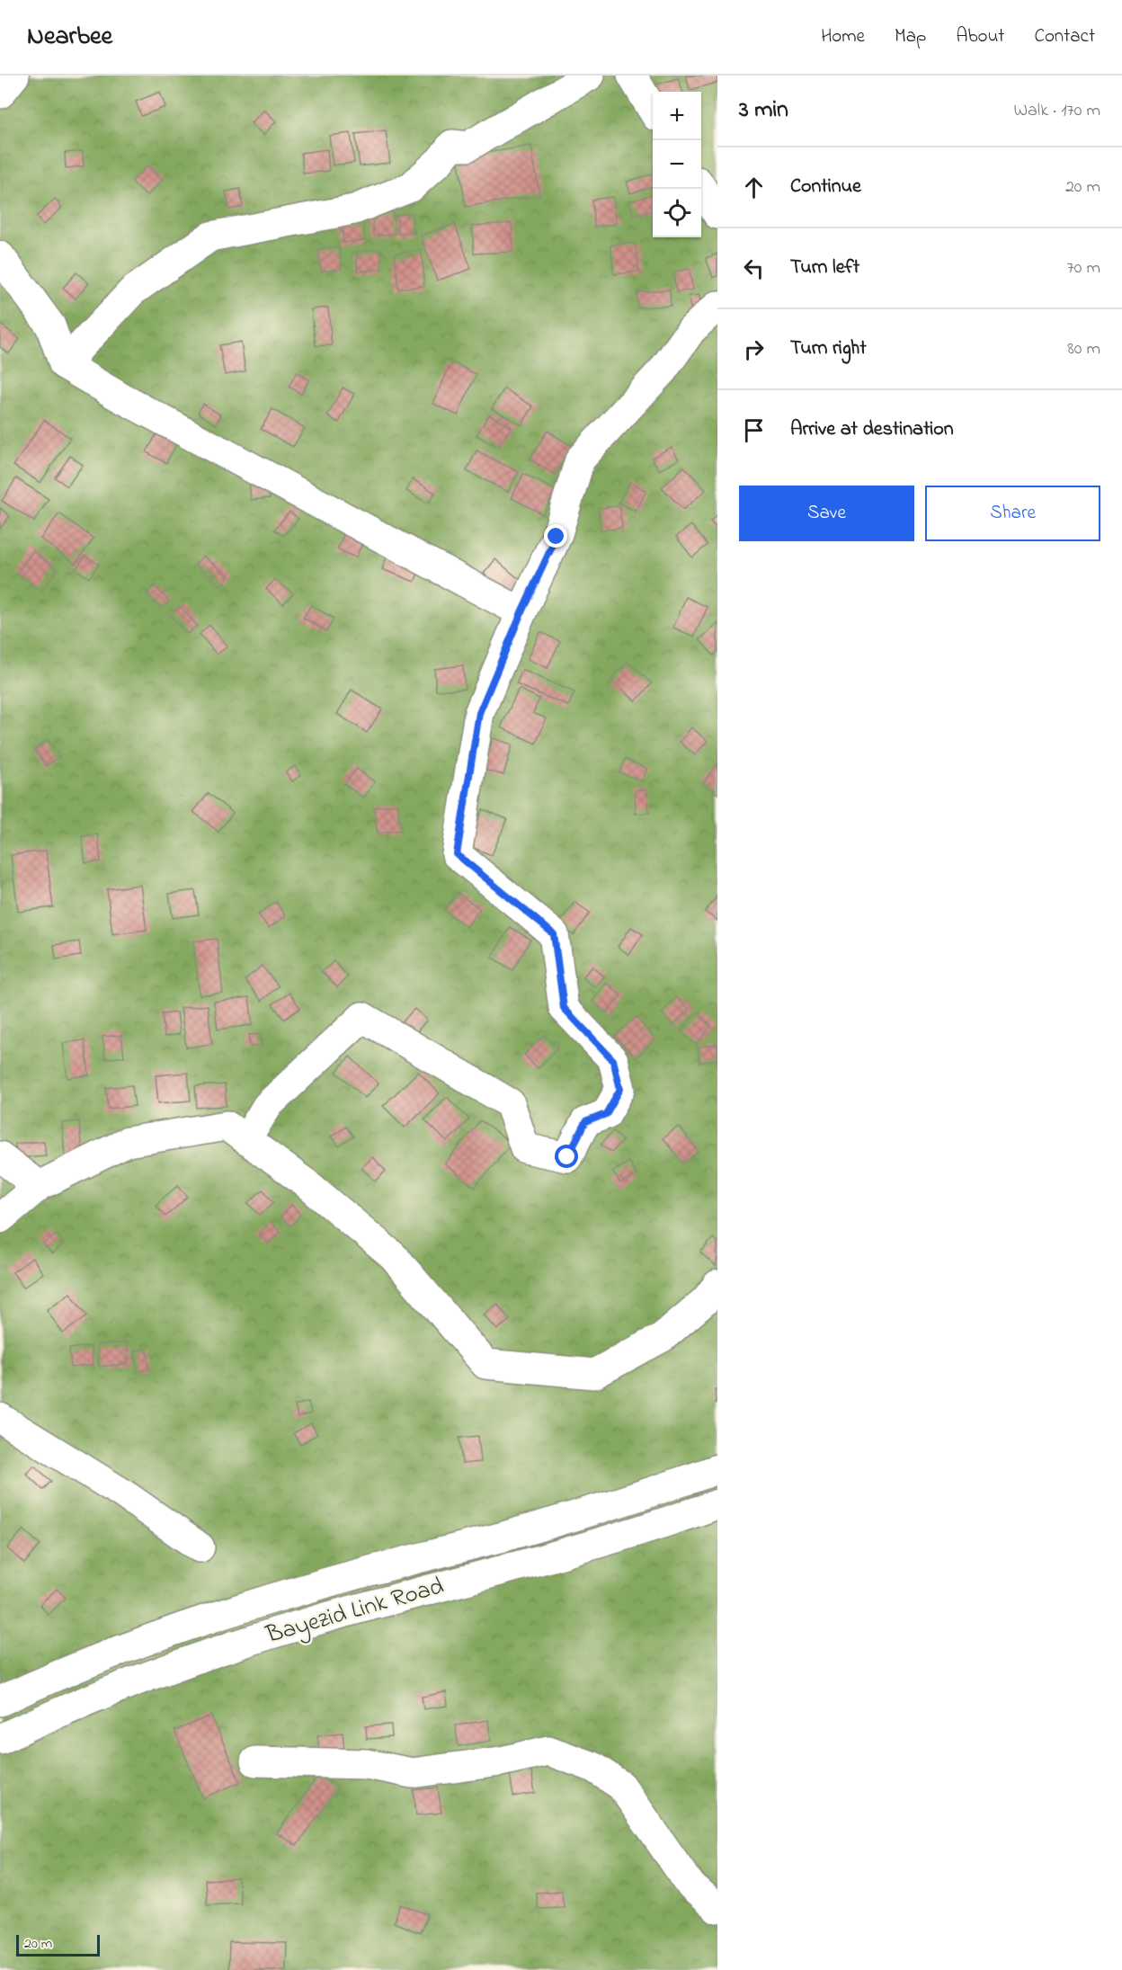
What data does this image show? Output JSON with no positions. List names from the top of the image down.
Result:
{
  "streets": {
    "street": ["Bayezid Link Road"]
  },
  "scale_bar": "20 m",
  "page": {
    "header": "Nearbee",
    "nav": [
      "Home",
      "Map",
      "About",
      "Contact"
    ],
    "heading": ["3 min", "Walk · 170 m"],
    "map_buttons": ["+", "−"],
    "list": [
      ["Continue", "20 m"],
      ["Turn left", "70 m"],
      ["Turn right", "80 m"],
      "Arrive at destination"
    ],
    "buttons": ["Save", "Share"],
    "scale": "20 m"
  }
}
